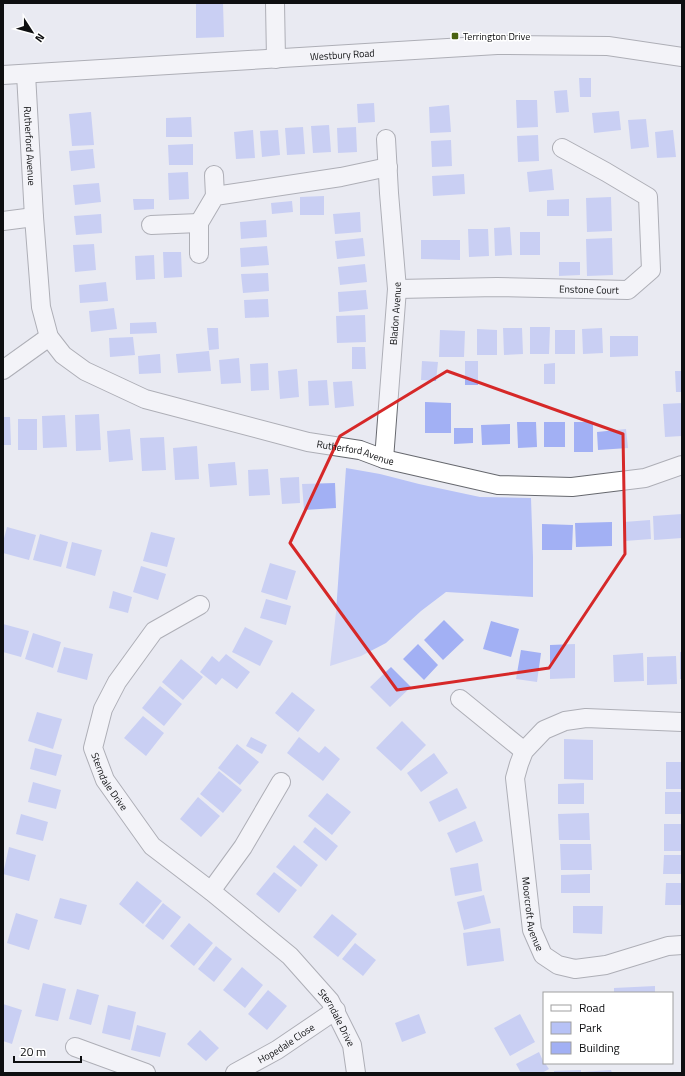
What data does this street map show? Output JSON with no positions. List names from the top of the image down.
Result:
{
  "streets": {
    "street": [
      "Westbury Road",
      "Rutherford Avenue",
      "Enstone Court",
      "Bladon Avenue",
      "Sterndale Drive",
      "Moorcroft Avenue",
      "Hopedale Close"
    ]
  },
  "crossings": [
    ["Westbury Road", "Rutherford Avenue"],
    ["Rutherford Avenue", "Bladon Avenue"],
    ["Enstone Court", "Bladon Avenue"],
    ["Sterndale Drive", "Hopedale Close"]
  ],
  "places": {
    "transit": ["Terrington Drive"]
  },
  "legend": ["Road", "Park", "Building"],
  "scale_bar": "20 m",
  "north": "bottom right"
}
